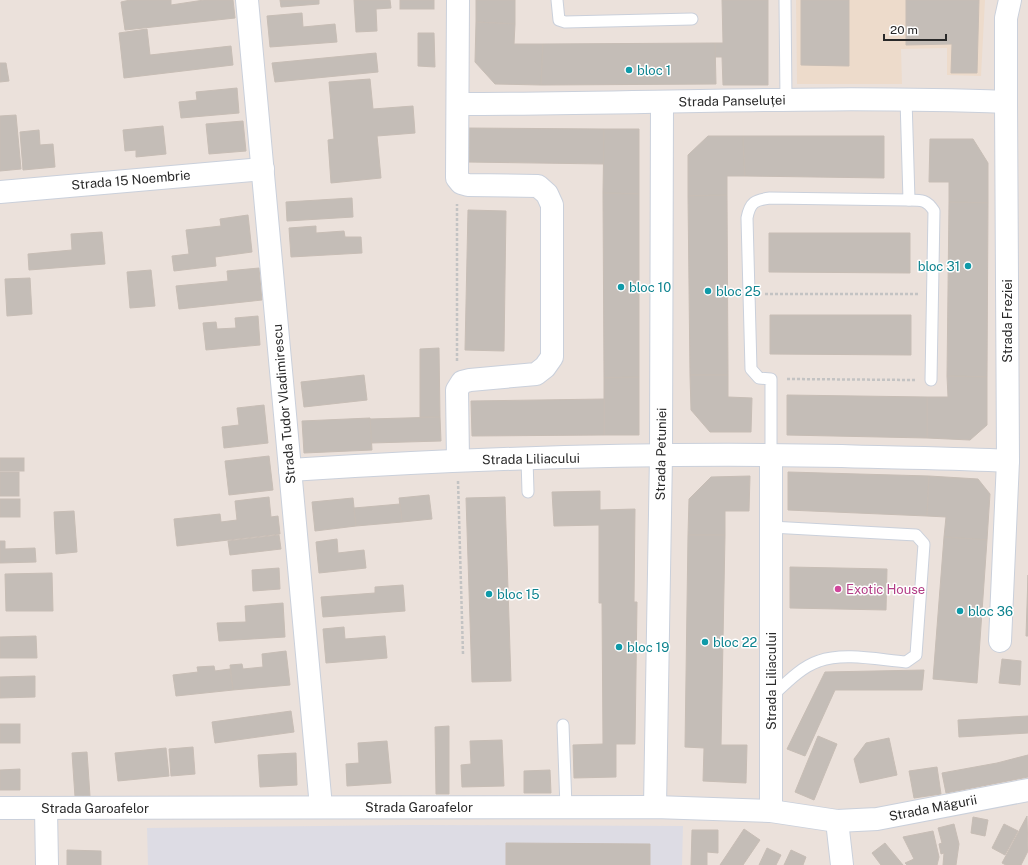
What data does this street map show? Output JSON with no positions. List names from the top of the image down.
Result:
{
  "streets": {
    "street": [
      "Strada Panseluței",
      "Strada 15 Noembrie",
      "Strada Freziei",
      "Strada Tudor Vladimirescu",
      "Strada Petuniei",
      "Strada Liliacului",
      "Strada Garoafelor",
      "Strada Măgurii"
    ]
  },
  "crossings": [
    ["Strada Panseluței", "Strada Freziei"],
    ["Strada Panseluței", "Strada Petuniei"],
    ["Strada 15 Noembrie", "Strada Tudor Vladimirescu"],
    ["Strada Freziei", "Strada Liliacului"],
    ["Strada Tudor Vladimirescu", "Strada Liliacului"],
    ["Strada Tudor Vladimirescu", "Strada Garoafelor"],
    ["Strada Petuniei", "Strada Liliacului"],
    ["Strada Petuniei", "Strada Garoafelor"],
    ["Strada Liliacului", "Strada Garoafelor"],
    ["Strada Garoafelor", "Strada Măgurii"]
  ],
  "places": [
    "bloc 1",
    "bloc 31",
    "bloc 10",
    "bloc 25",
    "Exotic House",
    "bloc 15",
    "bloc 36",
    "bloc 22",
    "bloc 19"
  ],
  "scale_bar": "20 m"
}
